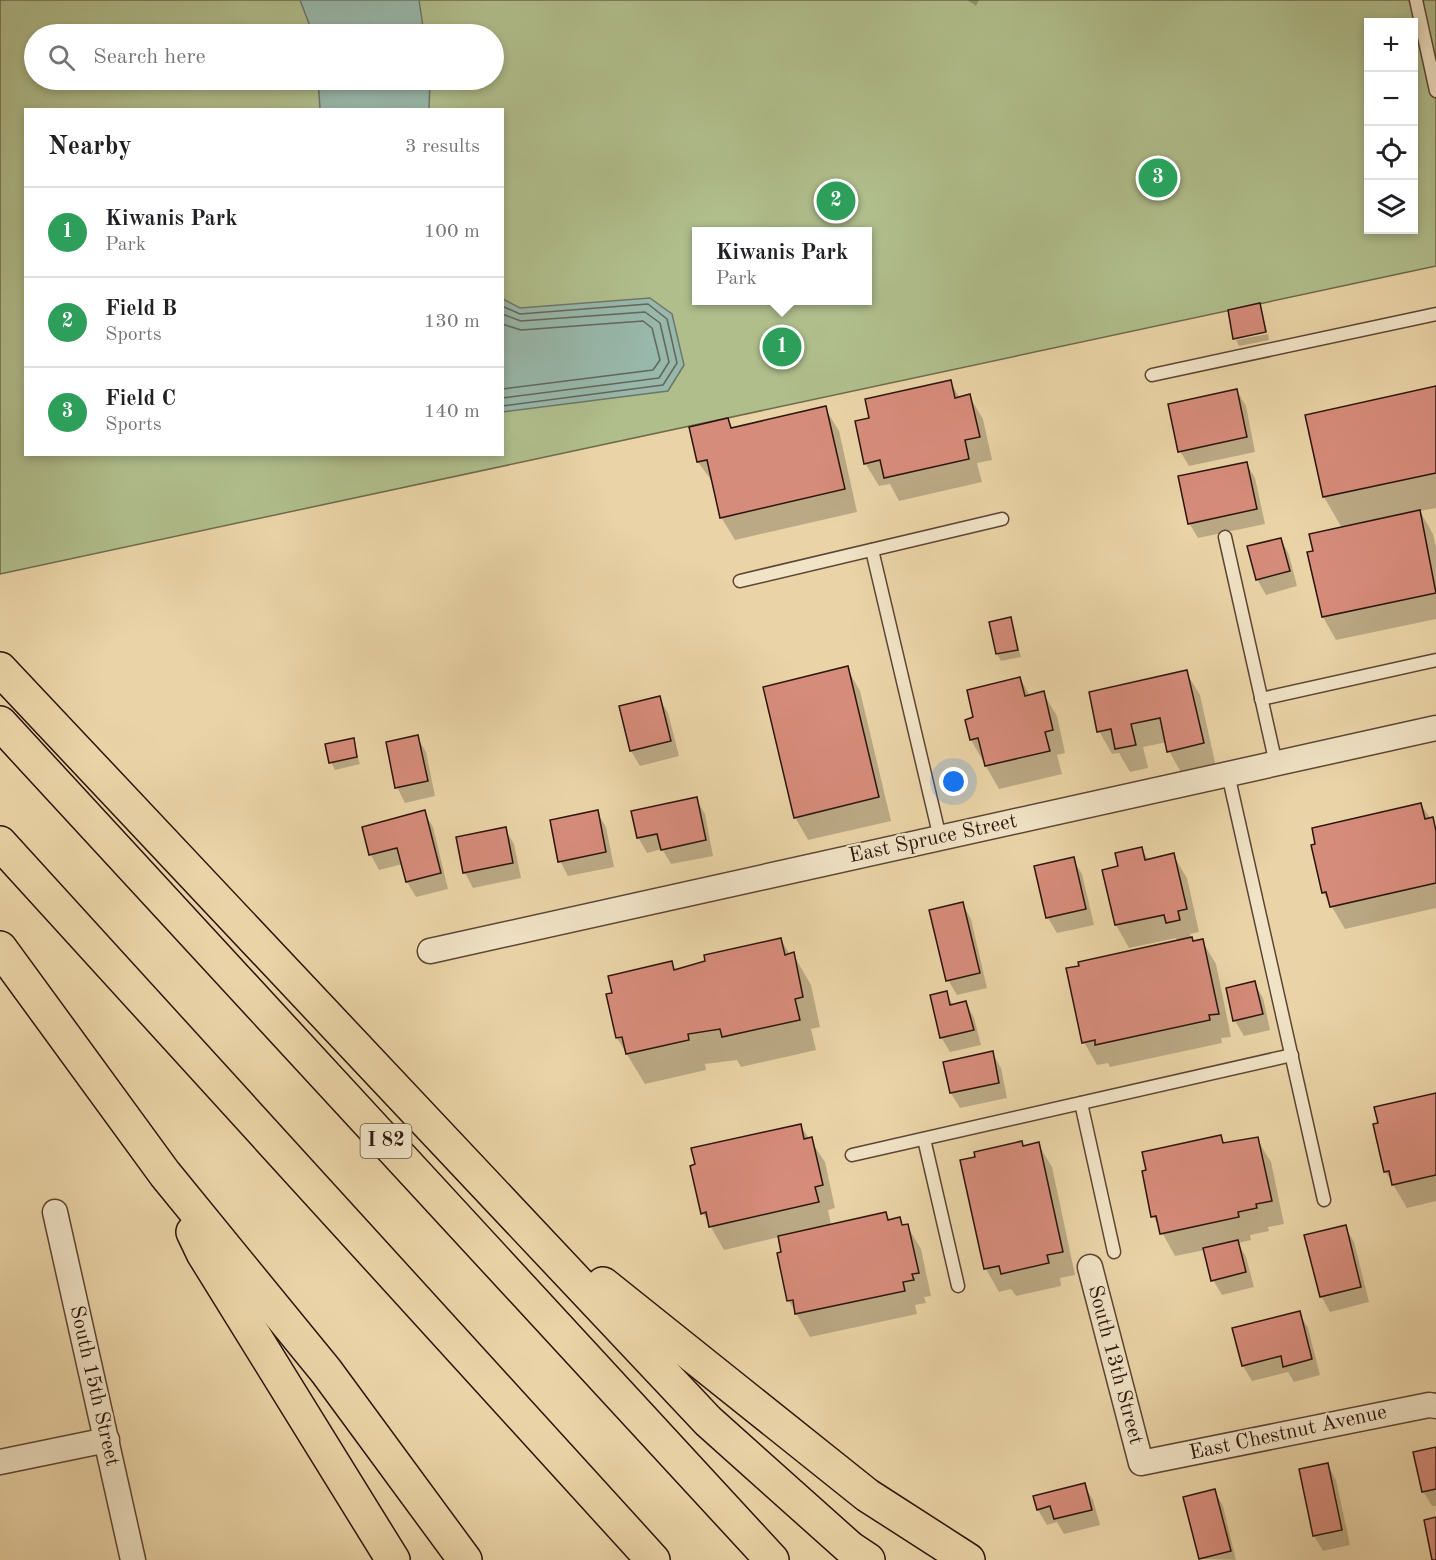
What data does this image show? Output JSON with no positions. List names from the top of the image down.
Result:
{
  "streets": {
    "highway": ["I 82"],
    "street": [
      "East Spruce Street",
      "South 13th Street",
      "South 15th Street",
      "East Chestnut Avenue"
    ]
  },
  "crossings": [
    ["South 13th Street", "East Chestnut Avenue"]
  ],
  "page": {
    "map_buttons": ["+", "−"],
    "search": "Search here",
    "heading": ["Nearby", "3 results"],
    "pins": ["3", "2", "1"],
    "list": [
      {
        "mark": "1",
        "name": "Kiwanis Park",
        "note": "Park",
        "value": "100 m"
      },
      {
        "mark": "2",
        "name": "Field B",
        "note": "Sports",
        "value": "130 m"
      },
      {
        "mark": "3",
        "name": "Field C",
        "note": "Sports",
        "value": "140 m"
      }
    ],
    "popup": ["Kiwanis Park", "Park"]
  }
}
